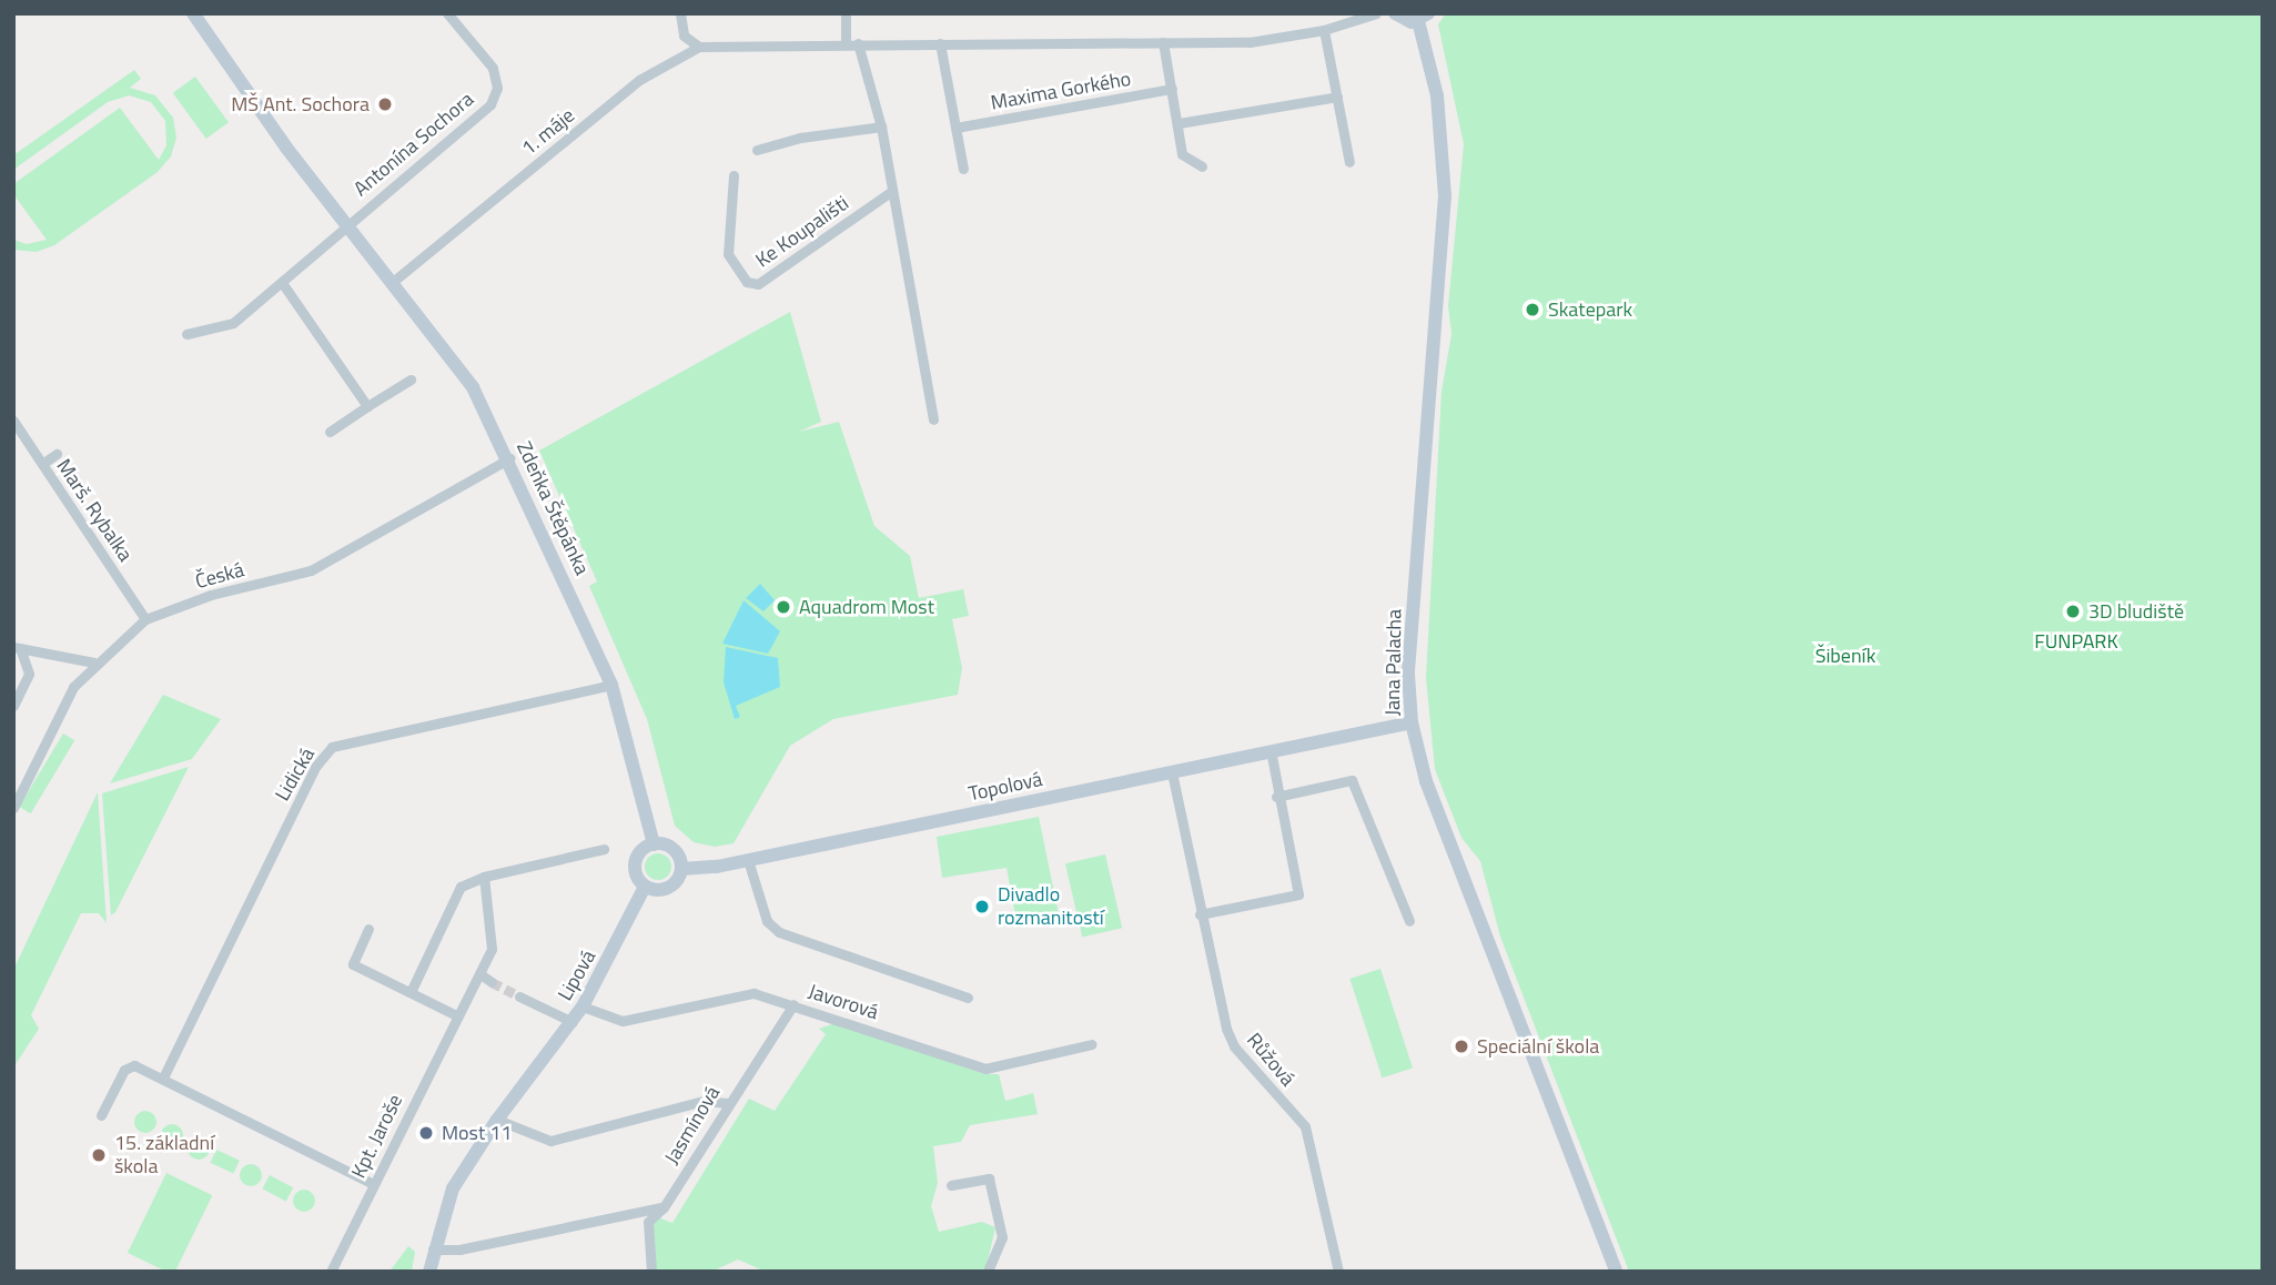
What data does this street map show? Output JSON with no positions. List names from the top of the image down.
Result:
{
  "streets": {
    "street": [
      "Maxima Gorkého",
      "1. máje",
      "Antonína Sochora",
      "Ke Koupališti",
      "Zdeňka Štěpánka",
      "Marš. Rybalka",
      "Česká",
      "Jana Palacha",
      "Lidická",
      "Topolová",
      "Lipová",
      "Javorová",
      "Růžová",
      "Jasmínová",
      "Kpt. Jaroše"
    ]
  },
  "crossings": [
    ["1. máje", "Zdeňka Štěpánka"],
    ["Antonína Sochora", "Zdeňka Štěpánka"],
    ["Zdeňka Štěpánka", "Česká"],
    ["Zdeňka Štěpánka", "Lidická"],
    ["Zdeňka Štěpánka", "Topolová"],
    ["Zdeňka Štěpánka", "Lipová"],
    ["Marš. Rybalka", "Česká"],
    ["Jana Palacha", "Topolová"],
    ["Topolová", "Lipová"],
    ["Topolová", "Růžová"],
    ["Lipová", "Javorová"],
    ["Javorová", "Jasmínová"]
  ],
  "parks": ["FUNPARK", "Šibeník"],
  "places": [
    "MŠ Ant. Sochora",
    "Skatepark",
    "Aquadrom Most",
    "3D bludiště",
    "Divadlo rozmanitostí",
    "Speciální škola",
    "Most 11",
    "15. základní škola"
  ]
}
